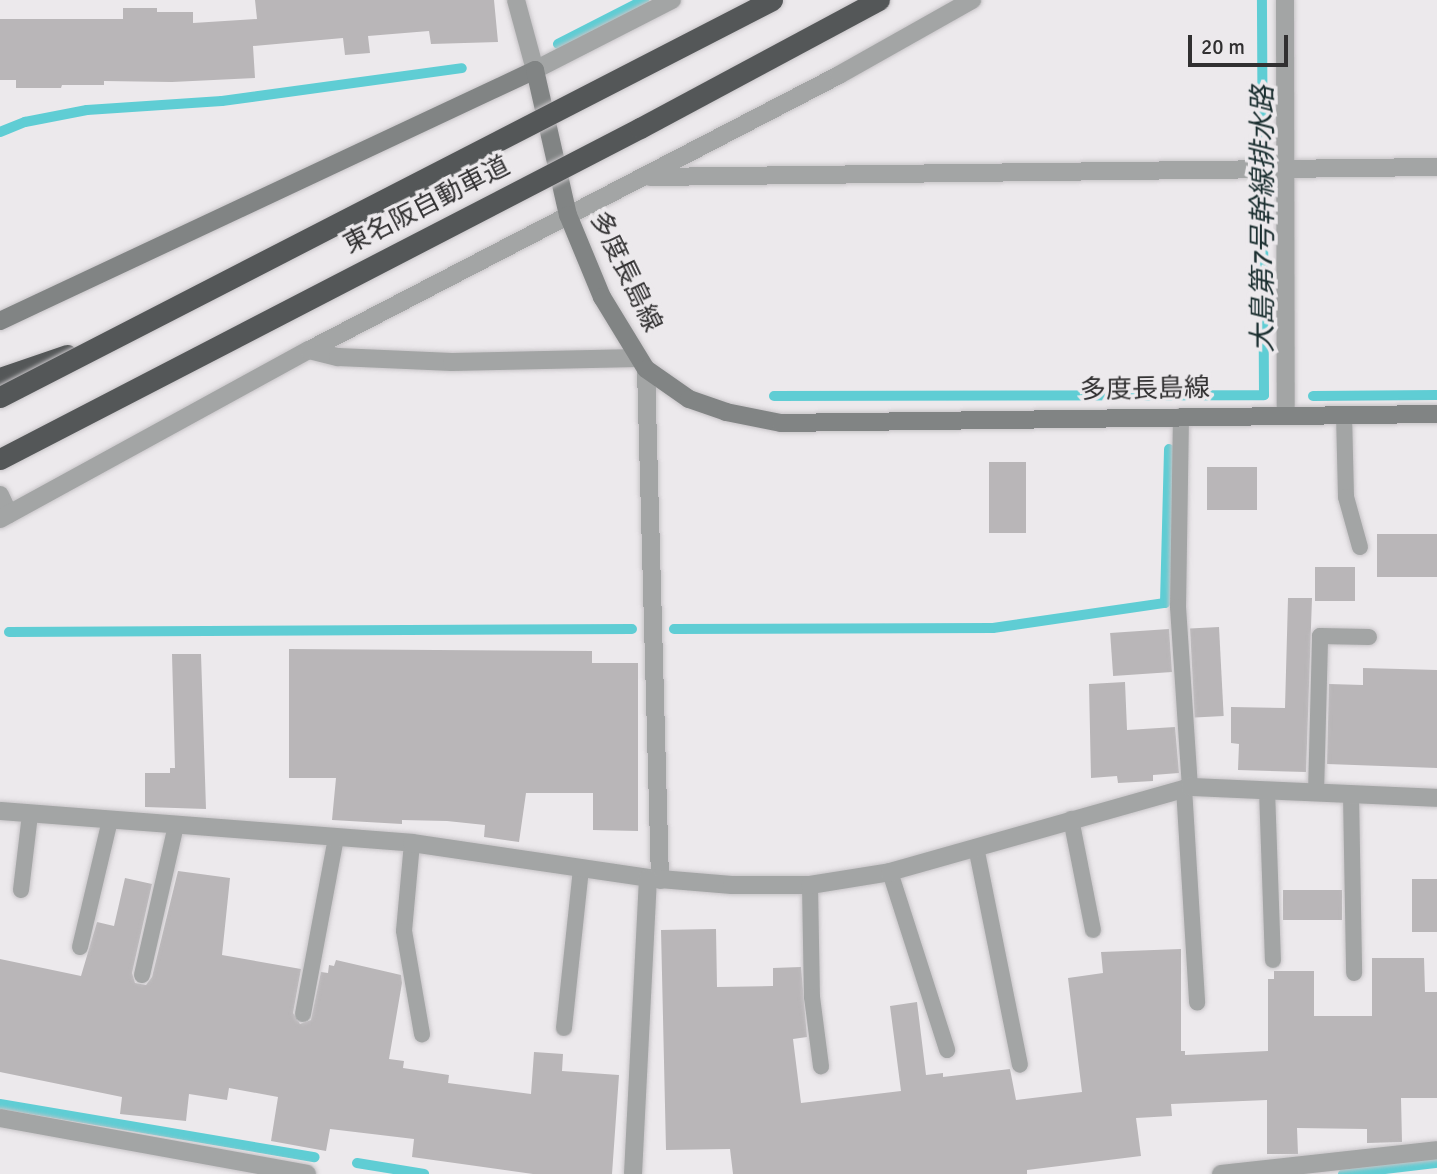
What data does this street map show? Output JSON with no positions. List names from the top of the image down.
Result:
{
  "streets": {
    "highway": ["東名阪自動車道"],
    "main road": ["多度長島線"]
  },
  "water": ["大島第7号幹線排水路"],
  "scale_bar": "20 m"
}
